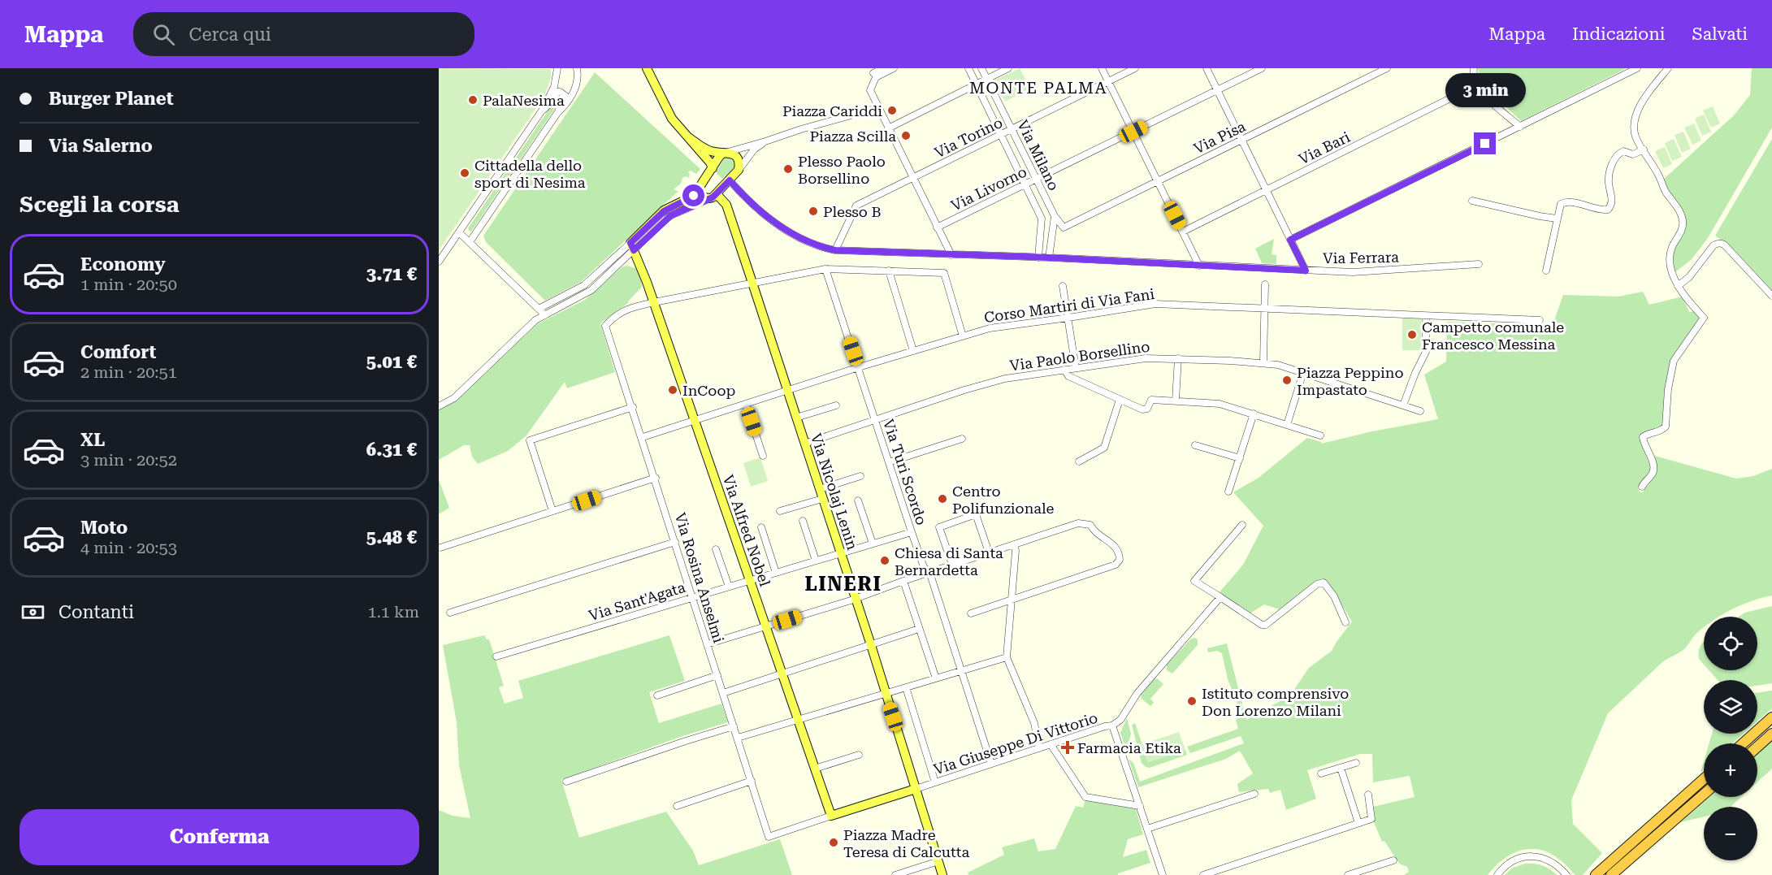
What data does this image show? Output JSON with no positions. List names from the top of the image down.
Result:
{
  "streets": {
    "main road": ["Via Nicolaj Lenin", "Via Alfred Nobel"],
    "street": [
      "Via Torino",
      "Via Pisa",
      "Via Bari",
      "Via Milano",
      "Via Livorno",
      "Via Ferrara",
      "Corso Martiri di Via Fani",
      "Via Paolo Borsellino",
      "Via Turi Scordo",
      "Via Rosina Anselmi",
      "Via Sant'Agata",
      "Via Giuseppe Di Vittorio"
    ]
  },
  "crossings": [
    ["Via Torino", "Via Milano"],
    ["Via Torino", "Via Ferrara"],
    ["Via Pisa", "Via Milano"],
    ["Via Milano", "Via Livorno"],
    ["Via Milano", "Via Ferrara"],
    ["Corso Martiri di Via Fani", "Via Turi Scordo"],
    ["Corso Martiri di Via Fani", "Via Nicolaj Lenin"],
    ["Corso Martiri di Via Fani", "Via Alfred Nobel"],
    ["Corso Martiri di Via Fani", "Via Rosina Anselmi"],
    ["Via Paolo Borsellino", "Via Turi Scordo"],
    ["Via Paolo Borsellino", "Via Nicolaj Lenin"],
    ["Via Turi Scordo", "Via Sant'Agata"],
    ["Via Turi Scordo", "Via Giuseppe Di Vittorio"],
    ["Via Nicolaj Lenin", "Via Sant'Agata"],
    ["Via Nicolaj Lenin", "Via Giuseppe Di Vittorio"],
    ["Via Alfred Nobel", "Via Rosina Anselmi"],
    ["Via Alfred Nobel", "Via Sant'Agata"],
    ["Via Rosina Anselmi", "Via Sant'Agata"]
  ],
  "districts": ["MONTE PALMA", "LINERI"],
  "places": {
    "other": [
      "PalaNesima",
      "Piazza Cariddi",
      "Piazza Scilla",
      "Plesso Paolo Borsellino",
      "Cittadella dello sport di Nesima",
      "Plesso B",
      "Campetto comunale Francesco Messina",
      "Piazza Peppino Impastato",
      "InCoop",
      "Centro Polifunzionale",
      "Chiesa di Santa Bernardetta",
      "Istituto comprensivo Don Lorenzo Milani",
      "Piazza Madre Teresa di Calcutta"
    ],
    "health": ["Farmacia Etika"]
  },
  "page": {
    "header": "Mappa",
    "search": "Cerca qui",
    "nav": ["Mappa", "Indicazioni", "Salvati"],
    "banner": ["Burger Planet", "Via Salerno"],
    "bubble": "3 min",
    "heading": "Scegli la corsa",
    "list": [
      {
        "name": "Economy",
        "note": "1 min · 20:50",
        "value": "3.71 €"
      },
      {
        "name": "Comfort",
        "note": "2 min · 20:51",
        "value": "5.01 €"
      },
      {
        "name": "XL",
        "note": "3 min · 20:52",
        "value": "6.31 €"
      },
      {
        "name": "Moto",
        "note": "4 min · 20:53",
        "value": "5.48 €"
      }
    ],
    "pay": ["Contanti", "1.1 km"],
    "map_buttons": ["+", "−"],
    "buttons": "Conferma"
  }
}
